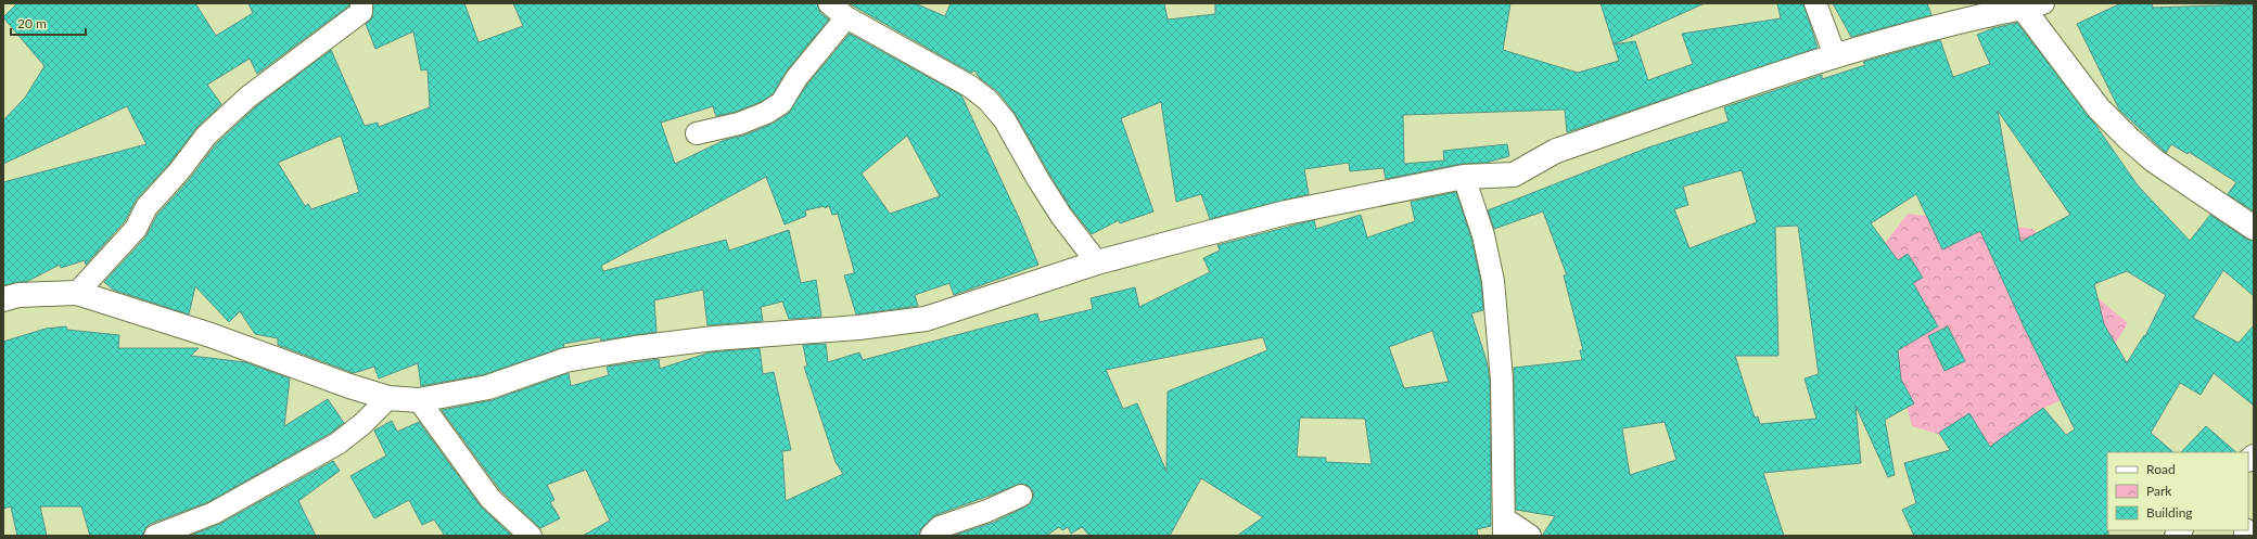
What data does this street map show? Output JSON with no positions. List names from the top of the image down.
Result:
{
  "legend": ["Road", "Park", "Building"],
  "scale_bar": "20 m"
}
